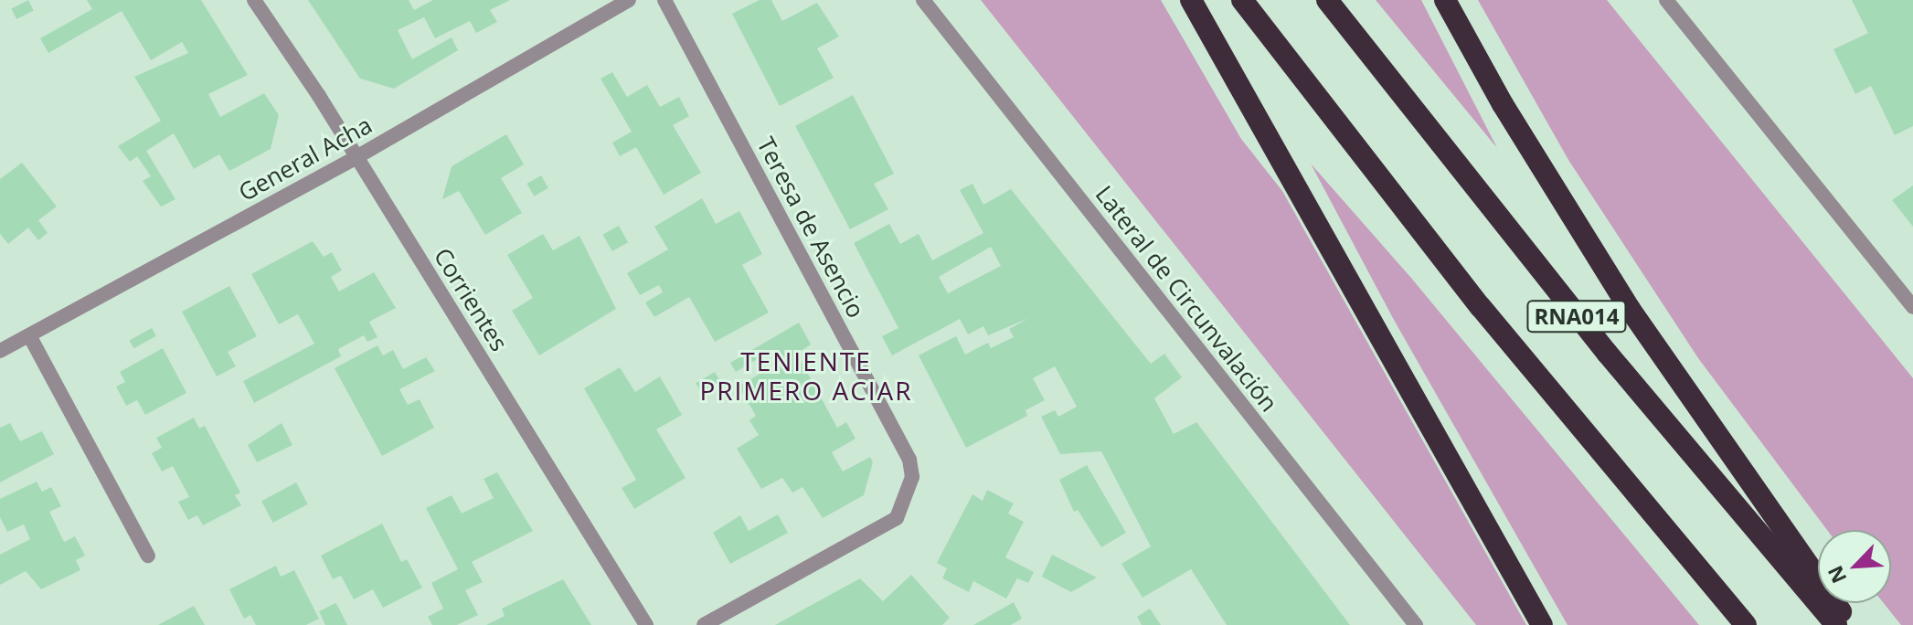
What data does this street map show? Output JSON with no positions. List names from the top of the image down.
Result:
{
  "streets": {
    "highway": ["RNA014"],
    "street": [
      "General Acha",
      "Teresa de Asencio",
      "Lateral de Circunvalación",
      "Corrientes"
    ]
  },
  "crossings": [
    ["General Acha", "Corrientes"]
  ],
  "districts": ["TENIENTE PRIMERO ACIAR"],
  "north": "bottom left"
}
